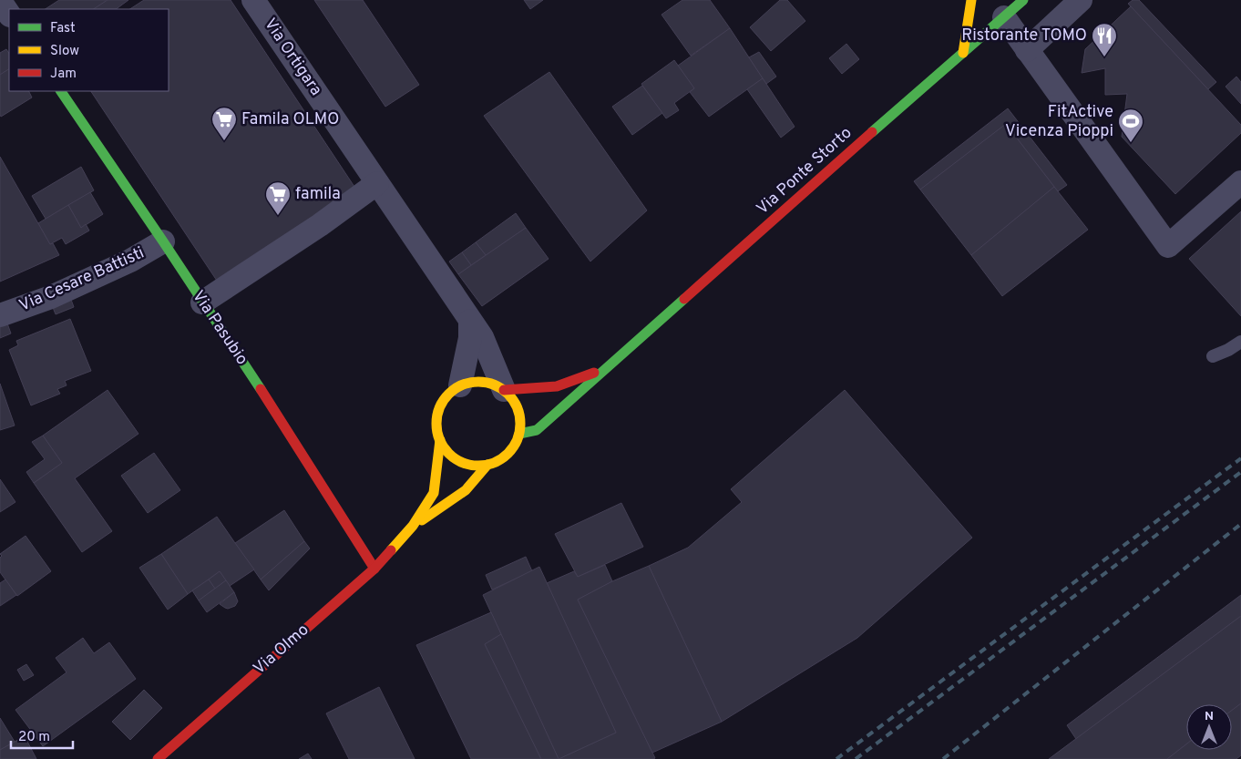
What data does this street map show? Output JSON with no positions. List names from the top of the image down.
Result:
{
  "streets": {
    "main road": ["Via Ponte Storto", "Via Pasubio", "Via Olmo"],
    "street": ["Via Ortigara", "Via Cesare Battisti"]
  },
  "crossings": [
    ["Via Cesare Battisti", "Via Pasubio"],
    ["Via Pasubio", "Via Olmo"]
  ],
  "places": {
    "restaurant": ["Ristorante TOMO"],
    "supermarket": ["Famila OLMO", "famila"],
    "sports": ["FitActive Vicenza Pioppi"]
  },
  "legend": ["Fast", "Slow", "Jam"],
  "scale_bar": "20 m",
  "north": "top"
}
